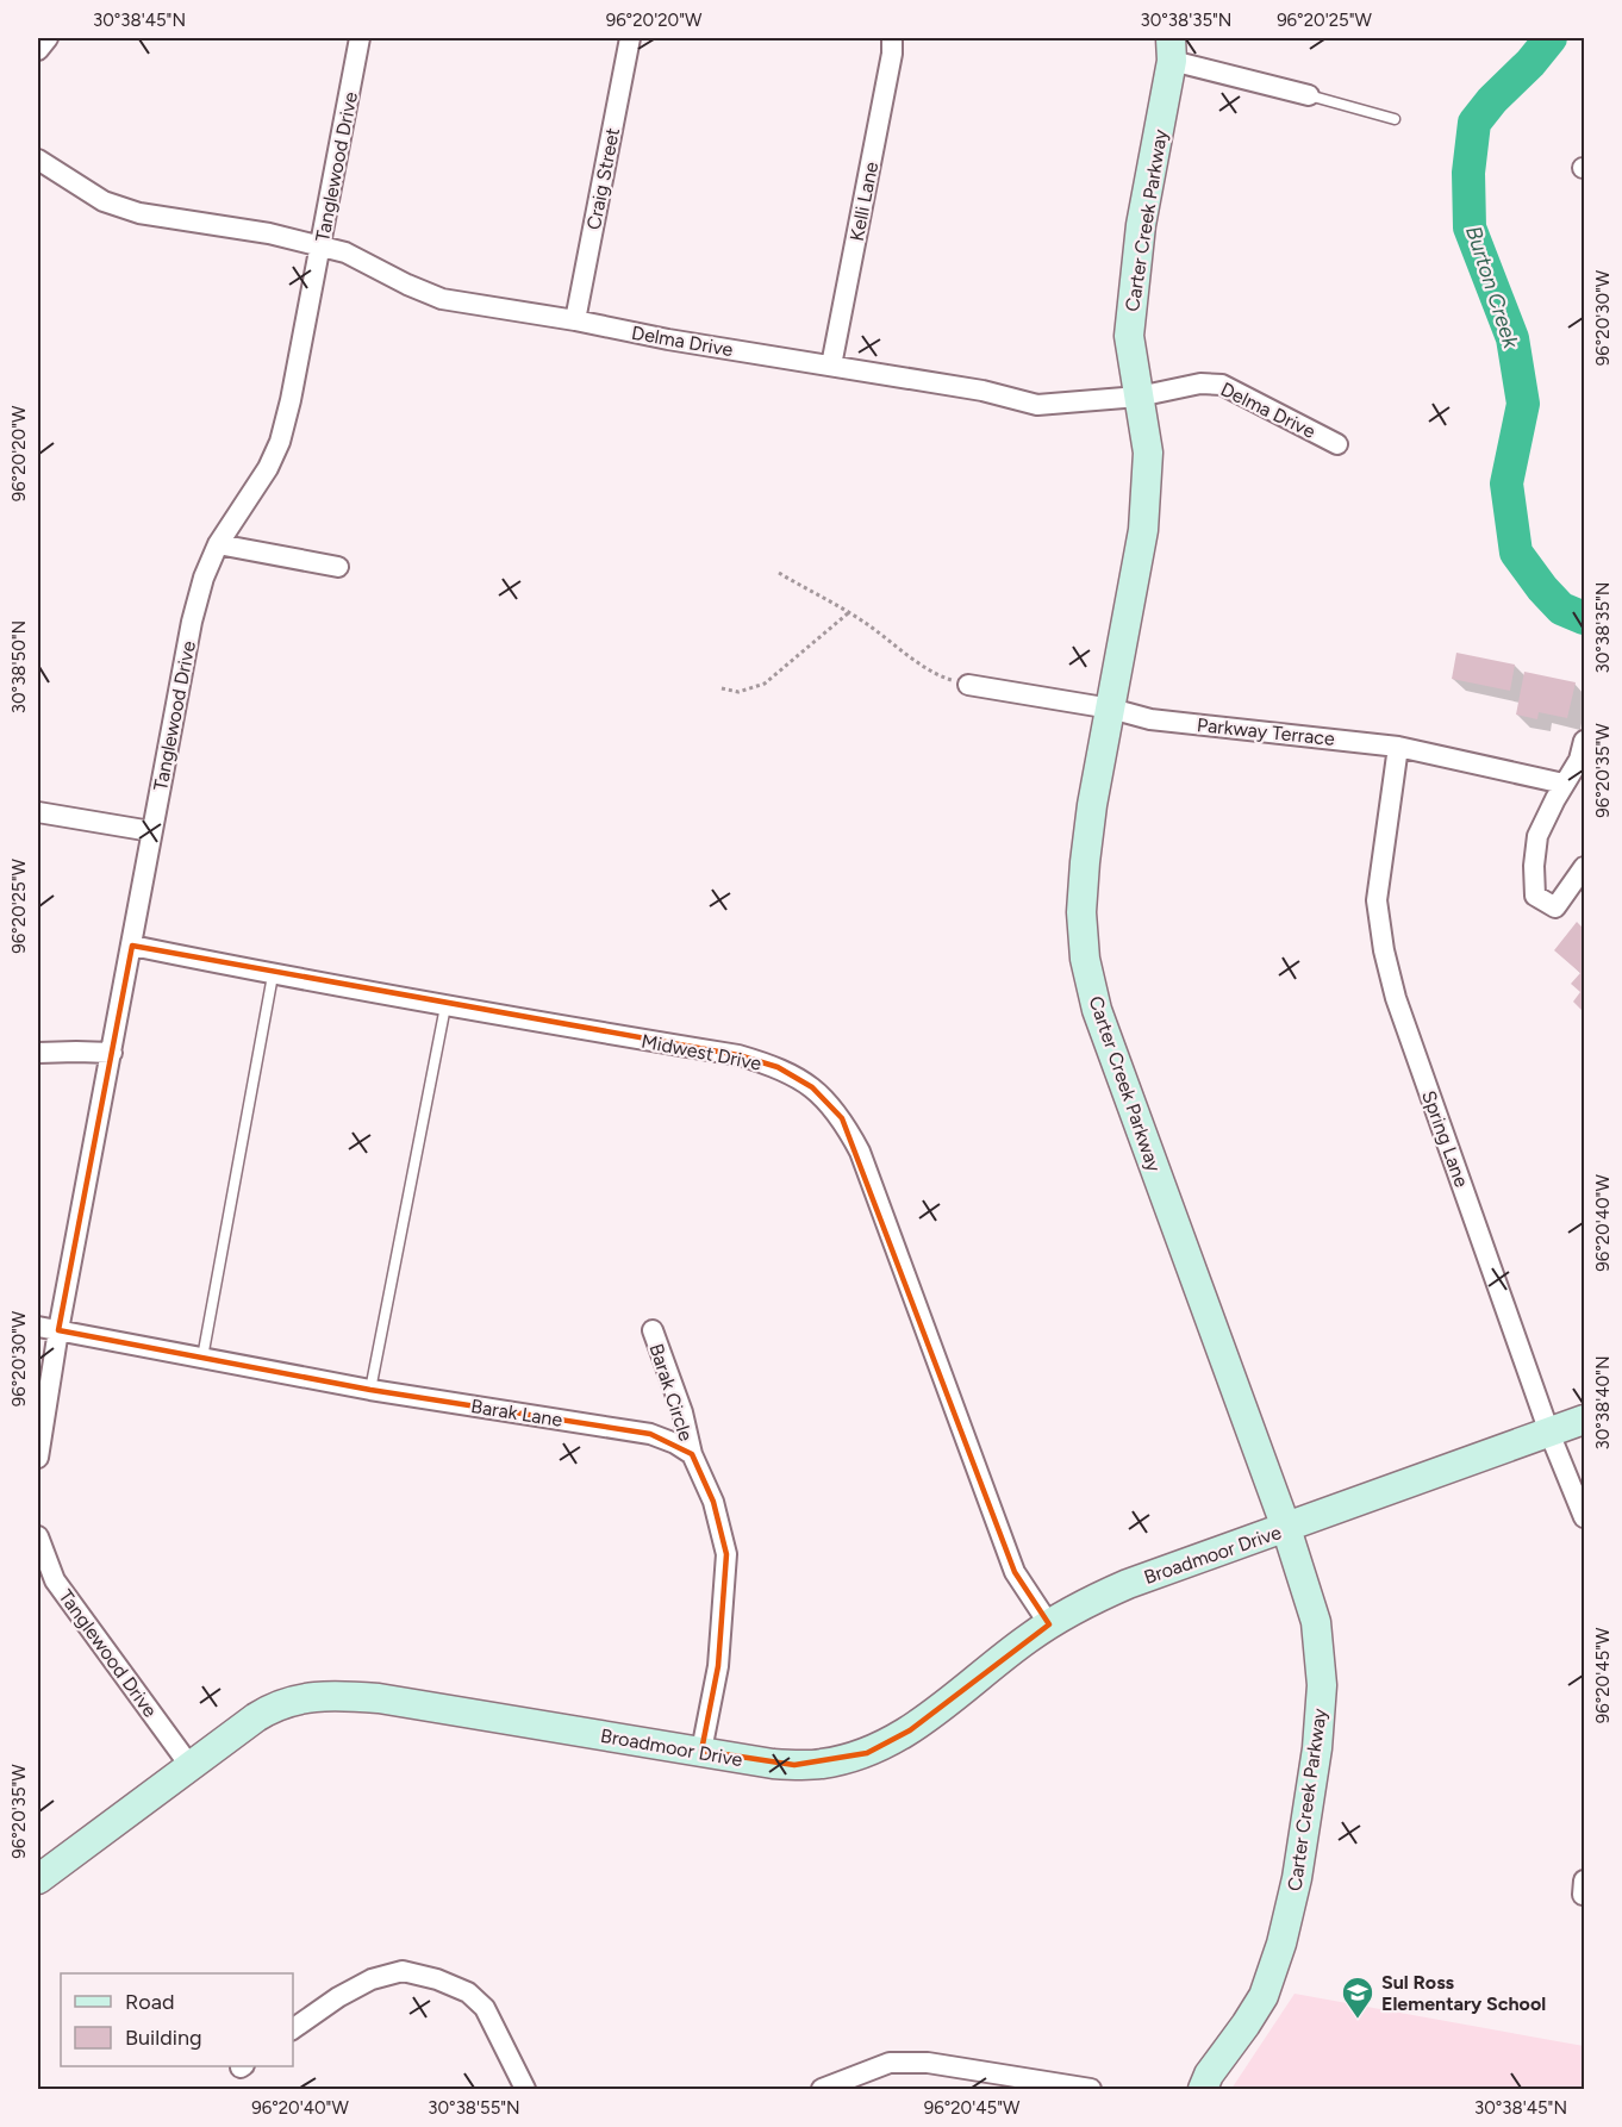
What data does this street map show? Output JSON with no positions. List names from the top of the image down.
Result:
{
  "streets": {
    "street": [
      "Tanglewood Drive",
      "Craig Street",
      "Kelli Lane",
      "Carter Creek Parkway",
      "Delma Drive",
      "Parkway Terrace",
      "Midwest Drive",
      "Spring Lane",
      "Barak Circle",
      "Barak Lane",
      "Broadmoor Drive"
    ]
  },
  "crossings": [
    ["Tanglewood Drive", "Delma Drive"],
    ["Tanglewood Drive", "Midwest Drive"],
    ["Tanglewood Drive", "Barak Lane"],
    ["Tanglewood Drive", "Broadmoor Drive"],
    ["Craig Street", "Delma Drive"],
    ["Kelli Lane", "Delma Drive"],
    ["Carter Creek Parkway", "Delma Drive"],
    ["Carter Creek Parkway", "Parkway Terrace"],
    ["Carter Creek Parkway", "Broadmoor Drive"],
    ["Parkway Terrace", "Spring Lane"],
    ["Midwest Drive", "Broadmoor Drive"],
    ["Spring Lane", "Broadmoor Drive"],
    ["Barak Circle", "Barak Lane"]
  ],
  "water": ["Burton Creek"],
  "places": {
    "school or university": ["Sul Ross Elementary School"]
  },
  "legend": ["Road", "Building"],
  "coordinates": [
    "30°38'45\"N",
    "96°20'20\"W",
    "30°38'35\"N",
    "96°20'25\"W",
    "96°20'30\"W",
    "30°38'50\"N",
    "96°20'35\"W",
    "96°20'40\"W",
    "30°38'40\"N",
    "96°20'45\"W",
    "30°38'55\"N"
  ]
}
